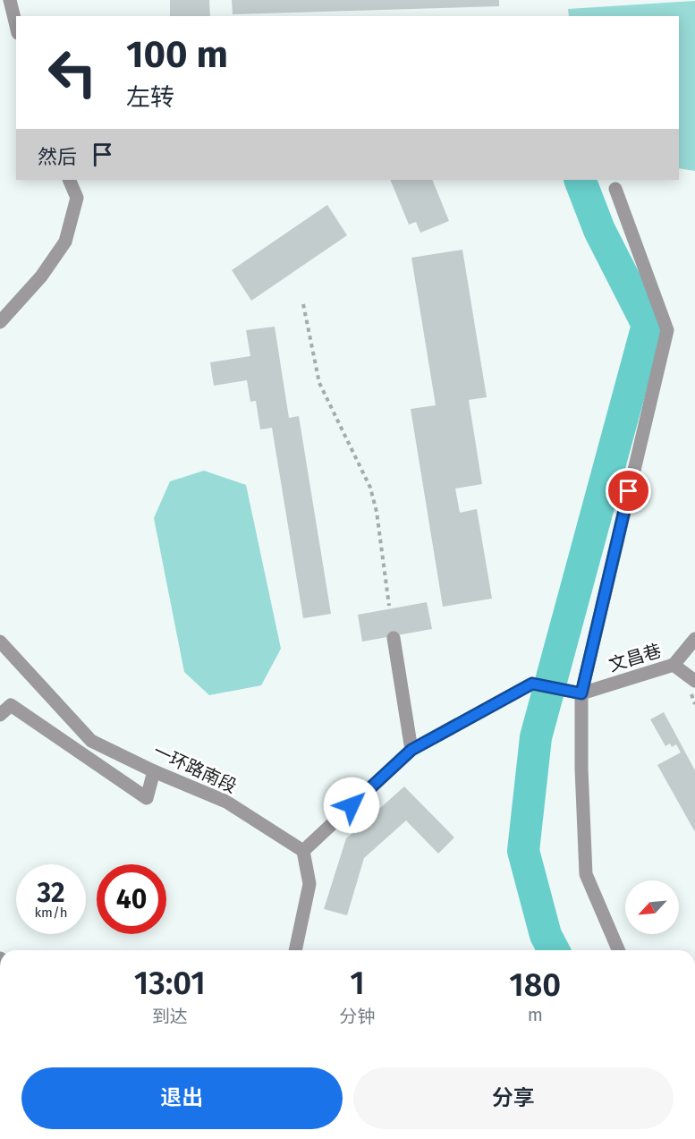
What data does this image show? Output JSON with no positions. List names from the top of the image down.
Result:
{
  "streets": {
    "street": ["文昌巷", "一环路南段"]
  },
  "north": "bottom left",
  "page": {
    "turn": ["100 m", "左转"],
    "then": "然后",
    "speed": "32 km/h",
    "limit": "40",
    "eta": [
      "13:01",
      "到达",
      "1",
      "分钟",
      "180",
      "m"
    ],
    "buttons": ["退出", "分享"]
  }
}
